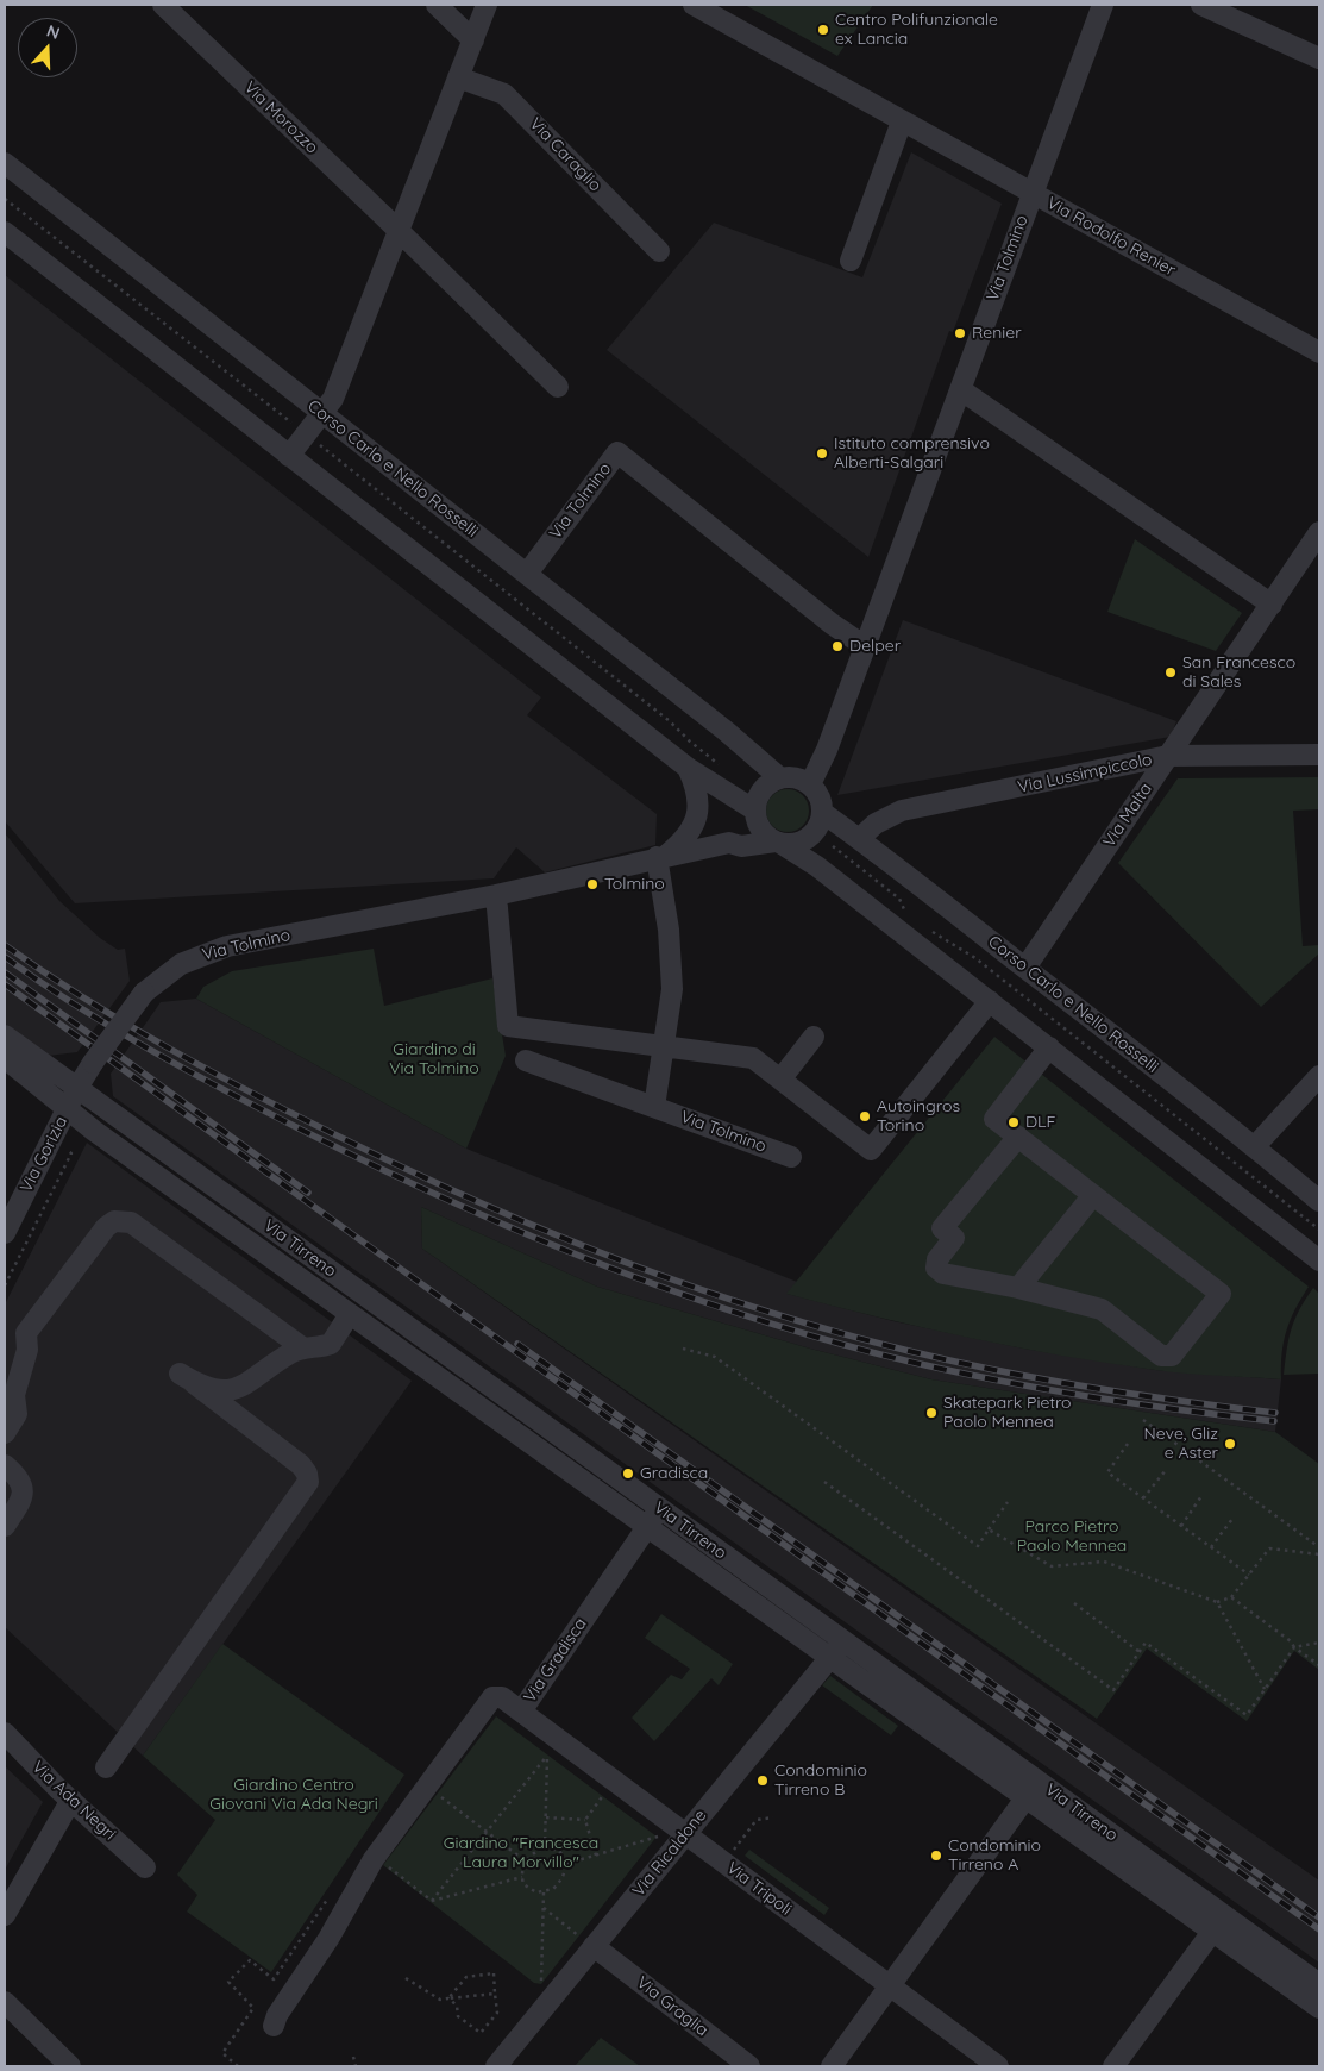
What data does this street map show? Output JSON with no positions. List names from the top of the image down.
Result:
{
  "streets": {
    "street": [
      "Via Morozzo",
      "Via Caraglio",
      "Via Rodolfo Renier",
      "Via Tolmino",
      "Corso Carlo e Nello Rosselli",
      "Via Lussimpiccolo",
      "Via Malta",
      "Via Gorizia",
      "Via Tirreno",
      "Via Gradisca",
      "Via Ada Negri",
      "Via Ricaldone",
      "Via Tripoli",
      "Via Graglia"
    ]
  },
  "crossings": [
    ["Via Rodolfo Renier", "Via Tolmino"],
    ["Via Tolmino", "Corso Carlo e Nello Rosselli"],
    ["Via Tolmino", "Via Gorizia"],
    ["Via Tolmino", "Via Tirreno"],
    ["Corso Carlo e Nello Rosselli", "Via Lussimpiccolo"],
    ["Corso Carlo e Nello Rosselli", "Via Malta"],
    ["Via Lussimpiccolo", "Via Malta"],
    ["Via Gorizia", "Via Tirreno"],
    ["Via Tirreno", "Via Gradisca"],
    ["Via Tirreno", "Via Ricaldone"],
    ["Via Tirreno", "Via Tripoli"],
    ["Via Gradisca", "Via Tripoli"],
    ["Via Ricaldone", "Via Tripoli"],
    ["Via Ricaldone", "Via Graglia"]
  ],
  "parks": [
    "Giardino di Via Tolmino",
    "Parco Pietro Paolo Mennea",
    "Giardino Centro Giovani Via Ada Negri",
    "Giardino \"Francesca Laura Morvillo\""
  ],
  "places": [
    "Centro Polifunzionale ex Lancia",
    "Renier",
    "Istituto comprensivo Alberti-Salgari",
    "Delper",
    "San Francesco di Sales",
    "Tolmino",
    "Autoingros Torino",
    "DLF",
    "Skatepark Pietro Paolo Mennea",
    "Neve, Gliz e Aster",
    "Gradisca",
    "Condominio Tirreno B",
    "Condominio Tirreno A"
  ],
  "north": "top"
}
